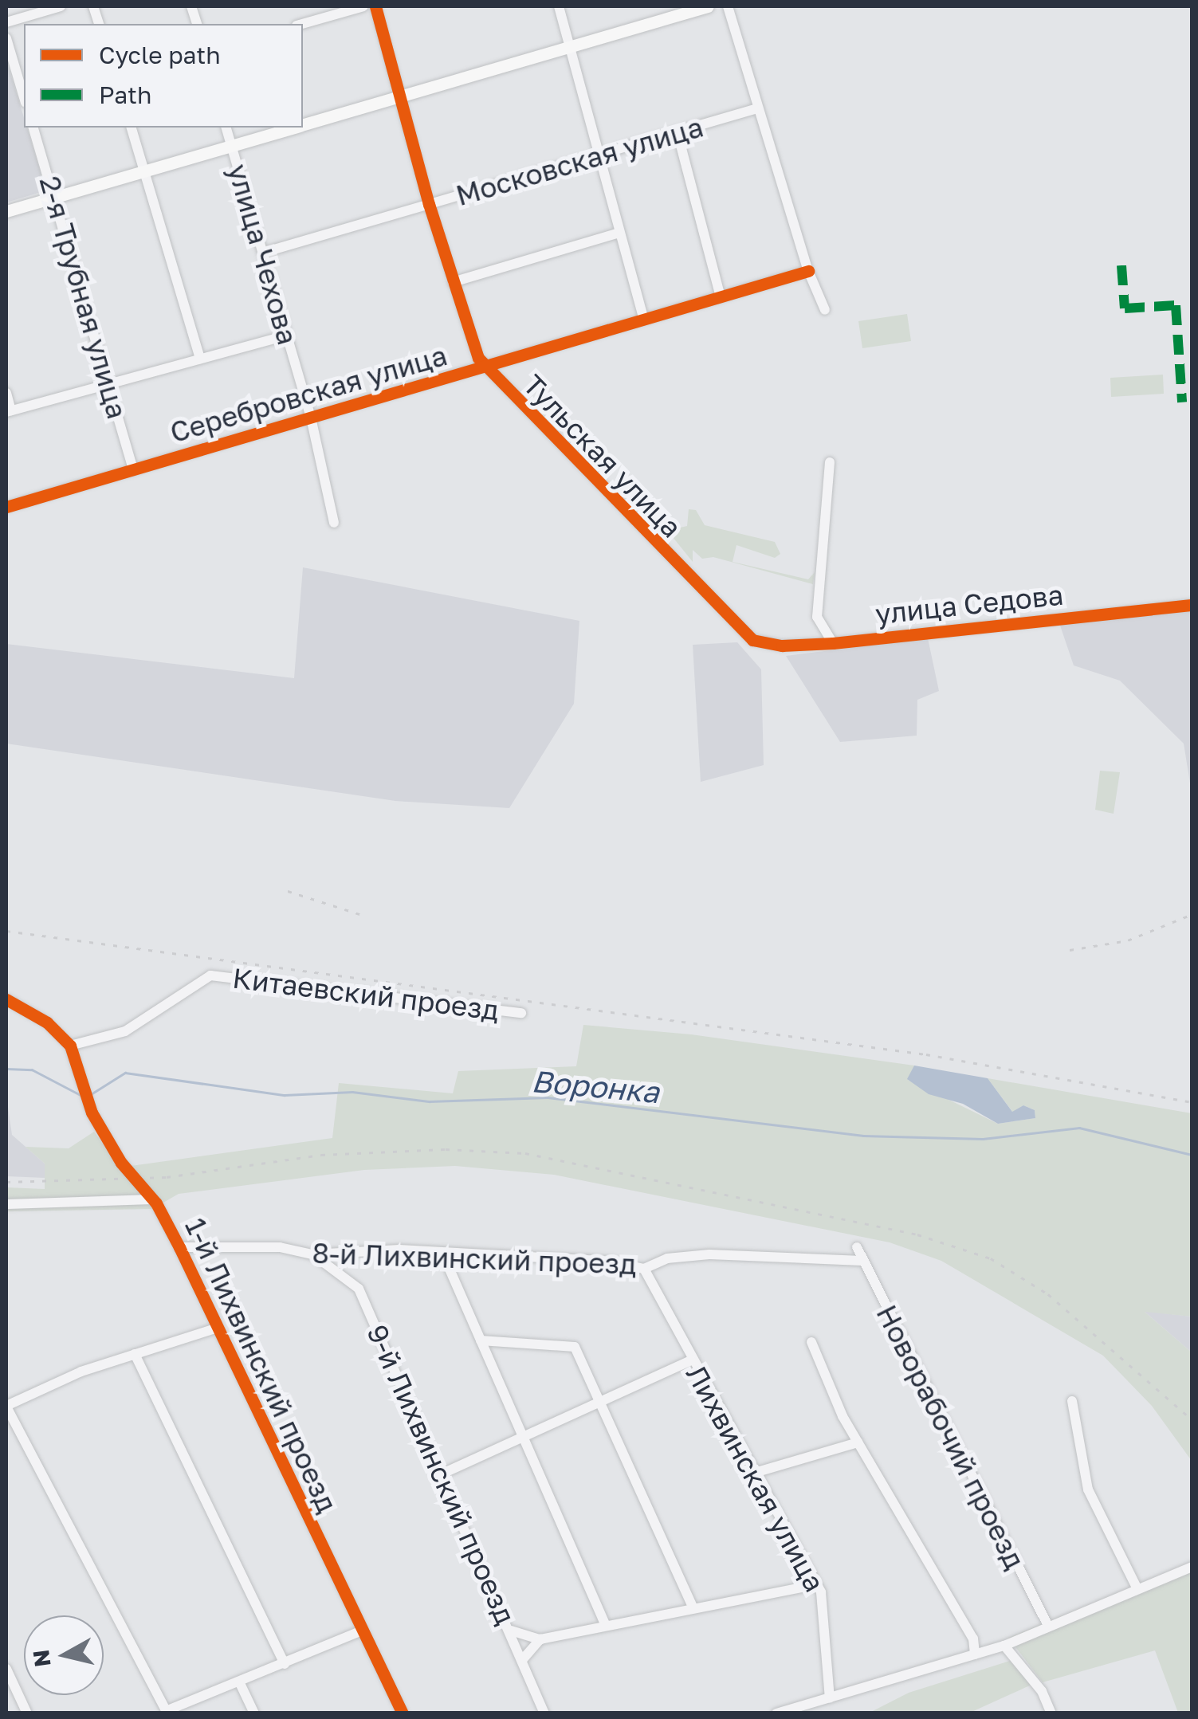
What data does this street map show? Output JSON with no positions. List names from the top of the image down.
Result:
{
  "streets": {
    "street": [
      "Московская улица",
      "улица Чехова",
      "2-я Трубная улица",
      "Серебровская улица",
      "Тульская улица",
      "улица Седова",
      "Китаевский проезд",
      "8-й Лихвинский проезд",
      "1-й Лихвинский проезд",
      "Новорабочий проезд",
      "9-й Лихвинский проезд",
      "Лихвинская улица"
    ]
  },
  "crossings": [
    ["Московская улица", "улица Чехова"],
    ["Московская улица", "Тульская улица"],
    ["улица Чехова", "Серебровская улица"],
    ["2-я Трубная улица", "Серебровская улица"],
    ["Серебровская улица", "Тульская улица"],
    ["Тульская улица", "улица Седова"],
    ["Китаевский проезд", "1-й Лихвинский проезд"],
    ["8-й Лихвинский проезд", "1-й Лихвинский проезд"],
    ["8-й Лихвинский проезд", "Новорабочий проезд"],
    ["8-й Лихвинский проезд", "9-й Лихвинский проезд"],
    ["8-й Лихвинский проезд", "Лихвинская улица"]
  ],
  "water": ["Воронка"],
  "legend": ["Cycle path", "Path"],
  "north": "left"
}
